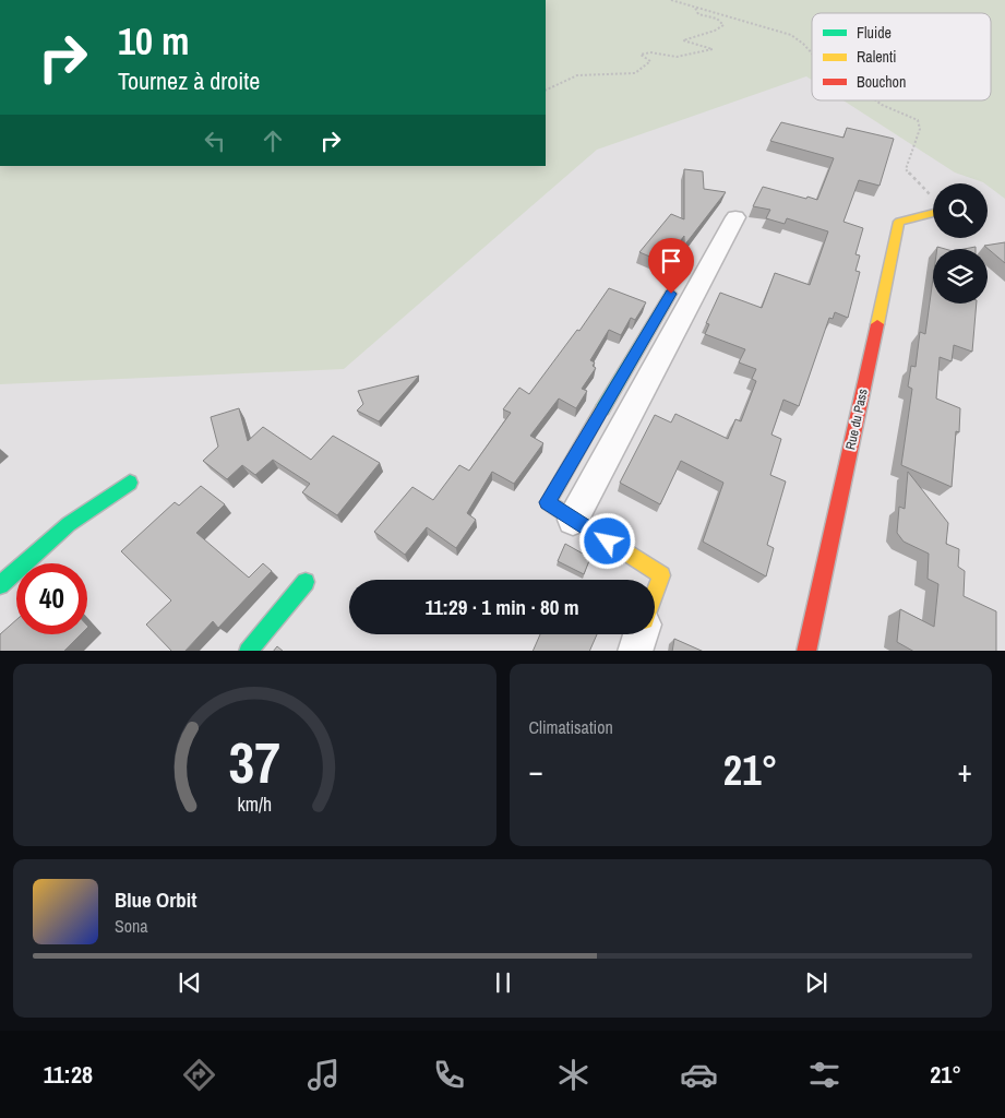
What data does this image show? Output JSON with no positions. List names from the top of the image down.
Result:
{
  "streets": {
    "street": ["Rue du Pass"]
  },
  "legend": ["Fluide", "Ralenti", "Bouchon"],
  "page": {
    "turn": ["10 m", "Tournez à droite"],
    "limit": "40",
    "trip": "11:29 · 1 min · 80 m",
    "tile": "Climatisation",
    "heat": ["−", "21°", "+"],
    "song": ["Blue Orbit", "Sona"],
    "tabs": ["11:28", "21°"],
    "gauge": ["37", "km/h"]
  }
}
